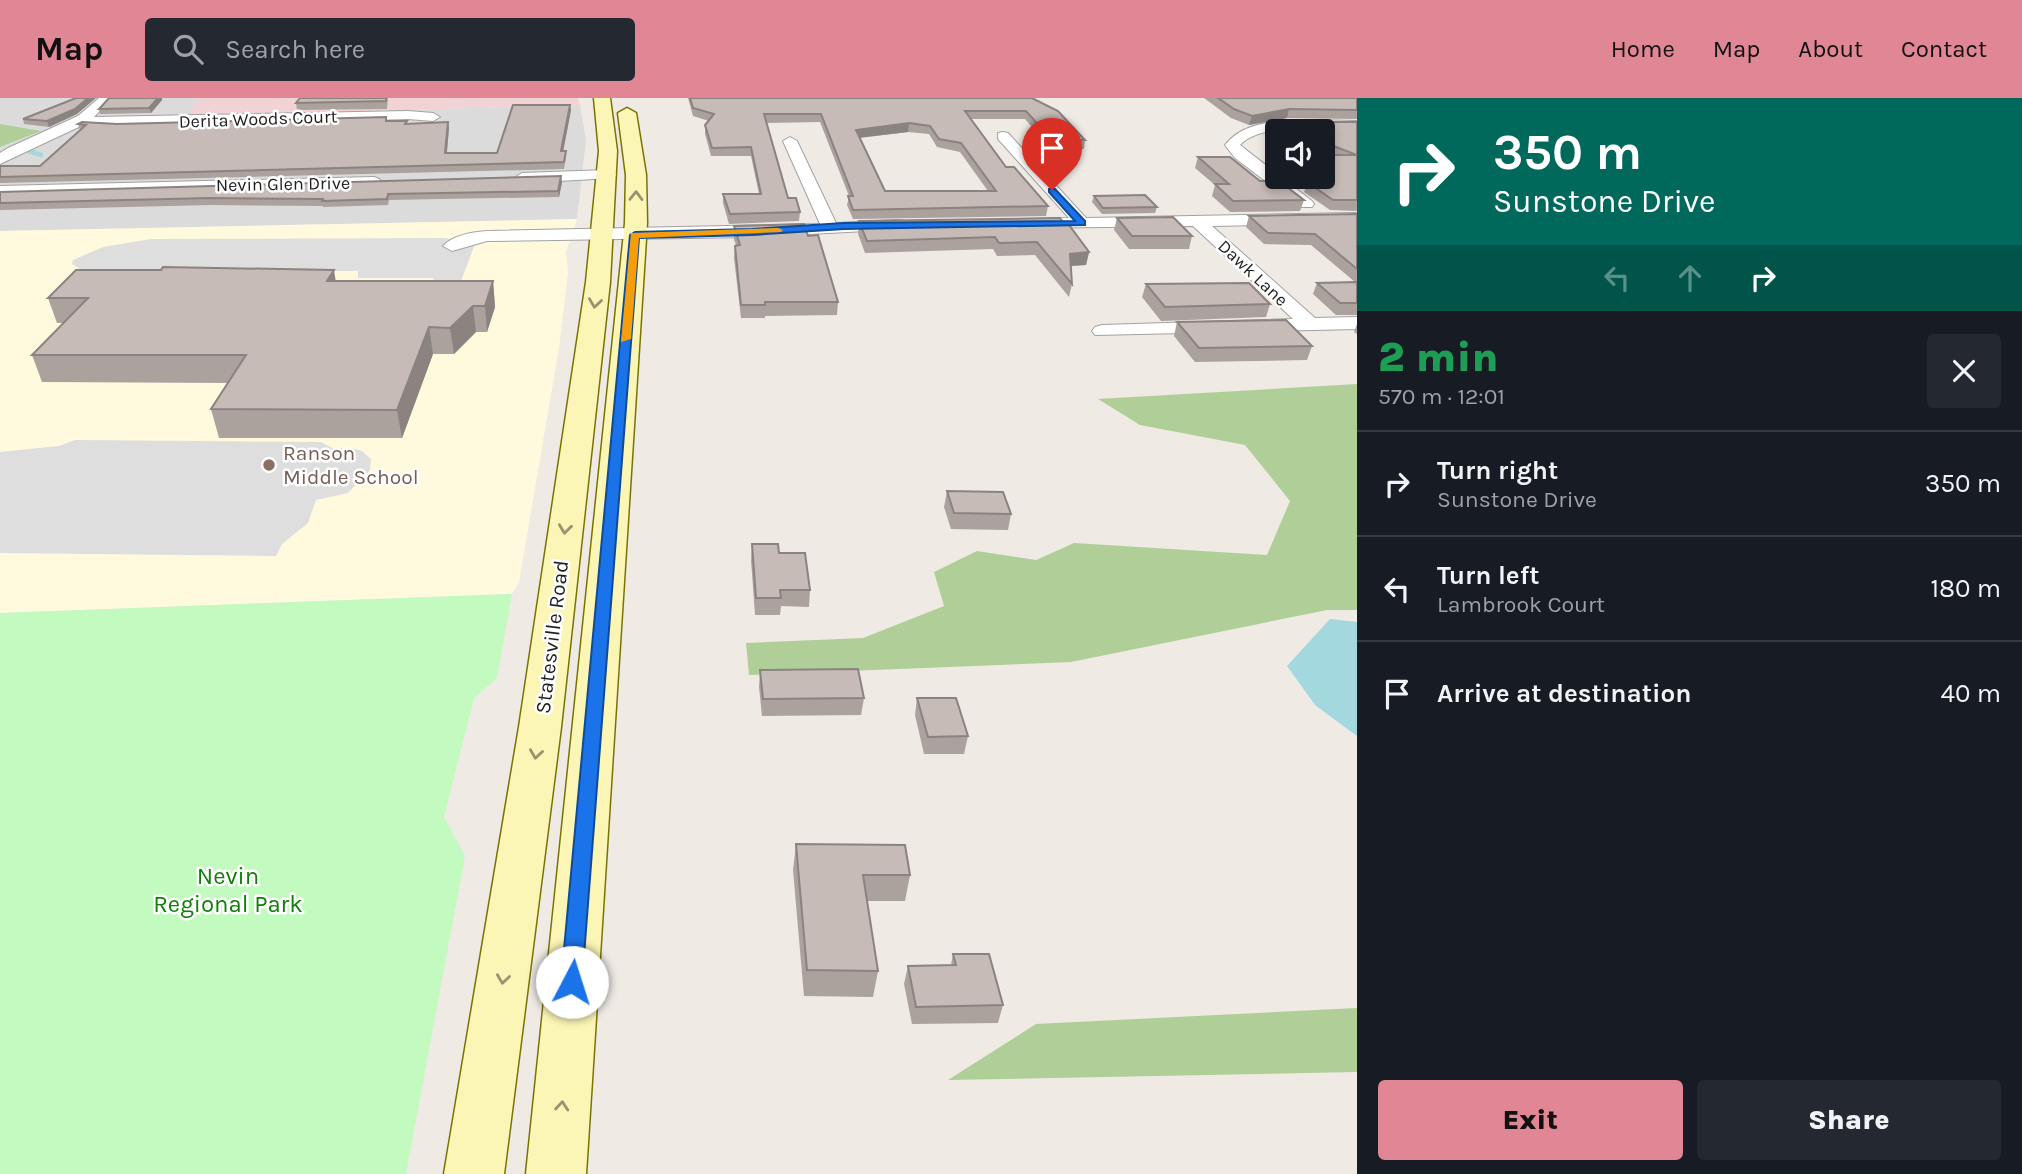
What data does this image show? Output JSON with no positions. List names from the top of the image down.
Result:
{
  "streets": {
    "main road": ["Statesville Road"],
    "street": ["Derita Woods Court", "Nevin Glen Drive", "Dawk Lane"]
  },
  "parks": ["Nevin Regional Park"],
  "places": ["Ranson Middle School"],
  "page": {
    "header": "Map",
    "search": "Search here",
    "nav": [
      "Home",
      "Map",
      "About",
      "Contact"
    ],
    "turn": ["350 m", "Sunstone Drive"],
    "heading": ["2 min", "570 m · 12:01"],
    "list": [
      {
        "name": "Turn right",
        "note": "Sunstone Drive",
        "value": "350 m"
      },
      {
        "name": "Turn left",
        "note": "Lambrook Court",
        "value": "180 m"
      },
      {
        "name": "Arrive at destination",
        "value": "40 m"
      }
    ],
    "buttons": ["Exit", "Share"]
  }
}
